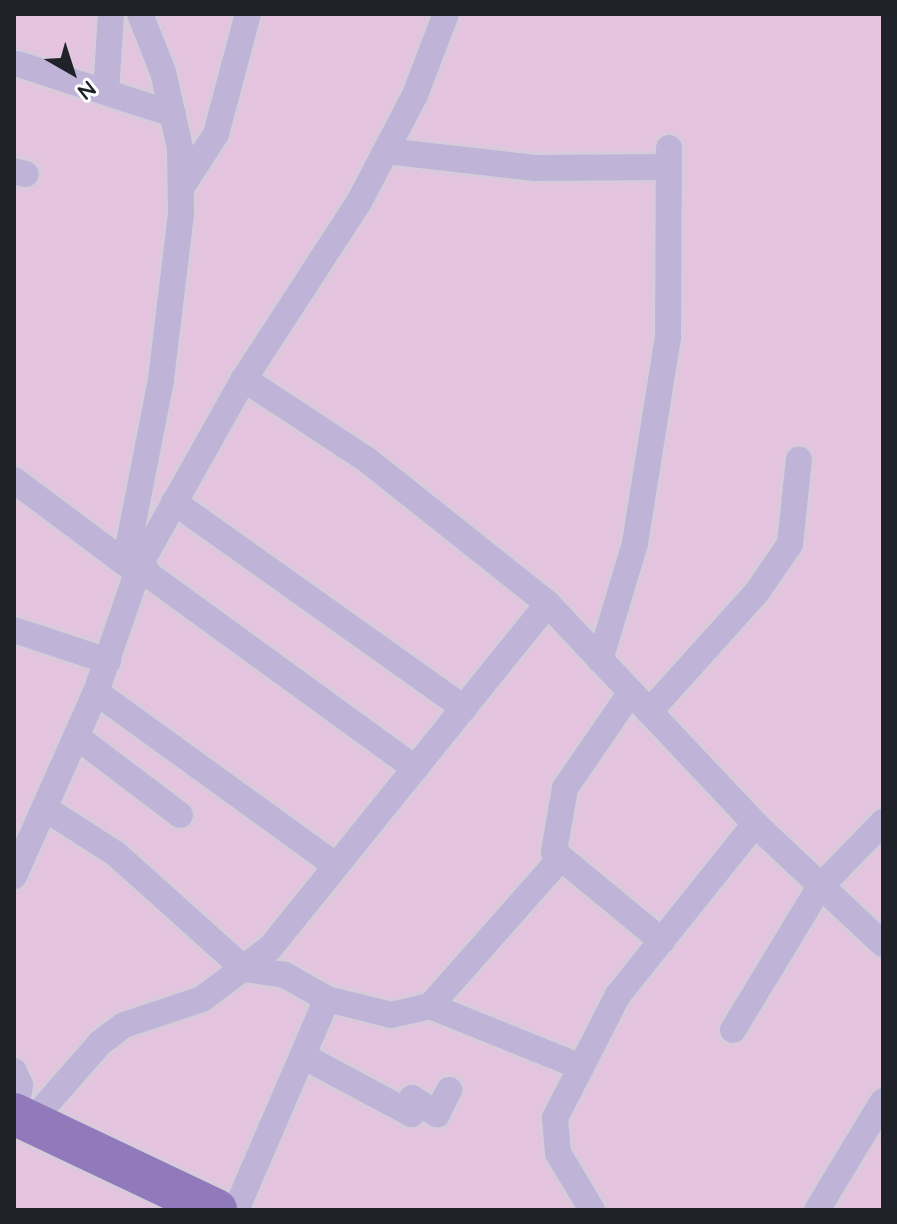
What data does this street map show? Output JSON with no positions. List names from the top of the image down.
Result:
{
  "north": "bottom right"
}
